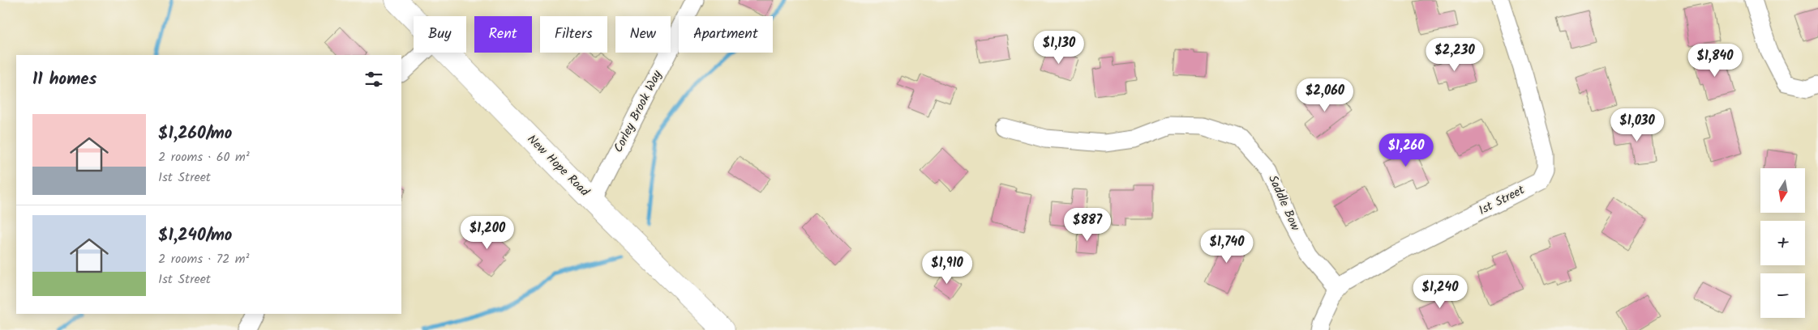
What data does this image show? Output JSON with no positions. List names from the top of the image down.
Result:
{
  "streets": {
    "street": [
      "Corley Brook Way",
      "New Hope Road",
      "1st Street",
      "Saddle Bow"
    ]
  },
  "crossings": [
    ["Corley Brook Way", "New Hope Road"],
    ["1st Street", "Saddle Bow"]
  ],
  "north": "bottom",
  "page": {
    "chip": [
      "Buy",
      "Rent",
      "Filters",
      "New",
      "Apartment"
    ],
    "price": [
      "$1,130",
      "$2,230",
      "$1,840",
      "$2,060",
      "$1,030",
      "$1,260",
      "$887",
      "$1,200",
      "$1,740",
      "$1,910",
      "$1,240"
    ],
    "heading": "11 homes",
    "list": [
      {
        "name": "$1,260/mo",
        "note": "2 rooms · 60 m² · 1st Street"
      },
      {
        "name": "$1,240/mo",
        "note": "2 rooms · 72 m² · 1st Street"
      }
    ],
    "map_buttons": ["+", "−"]
  }
}
